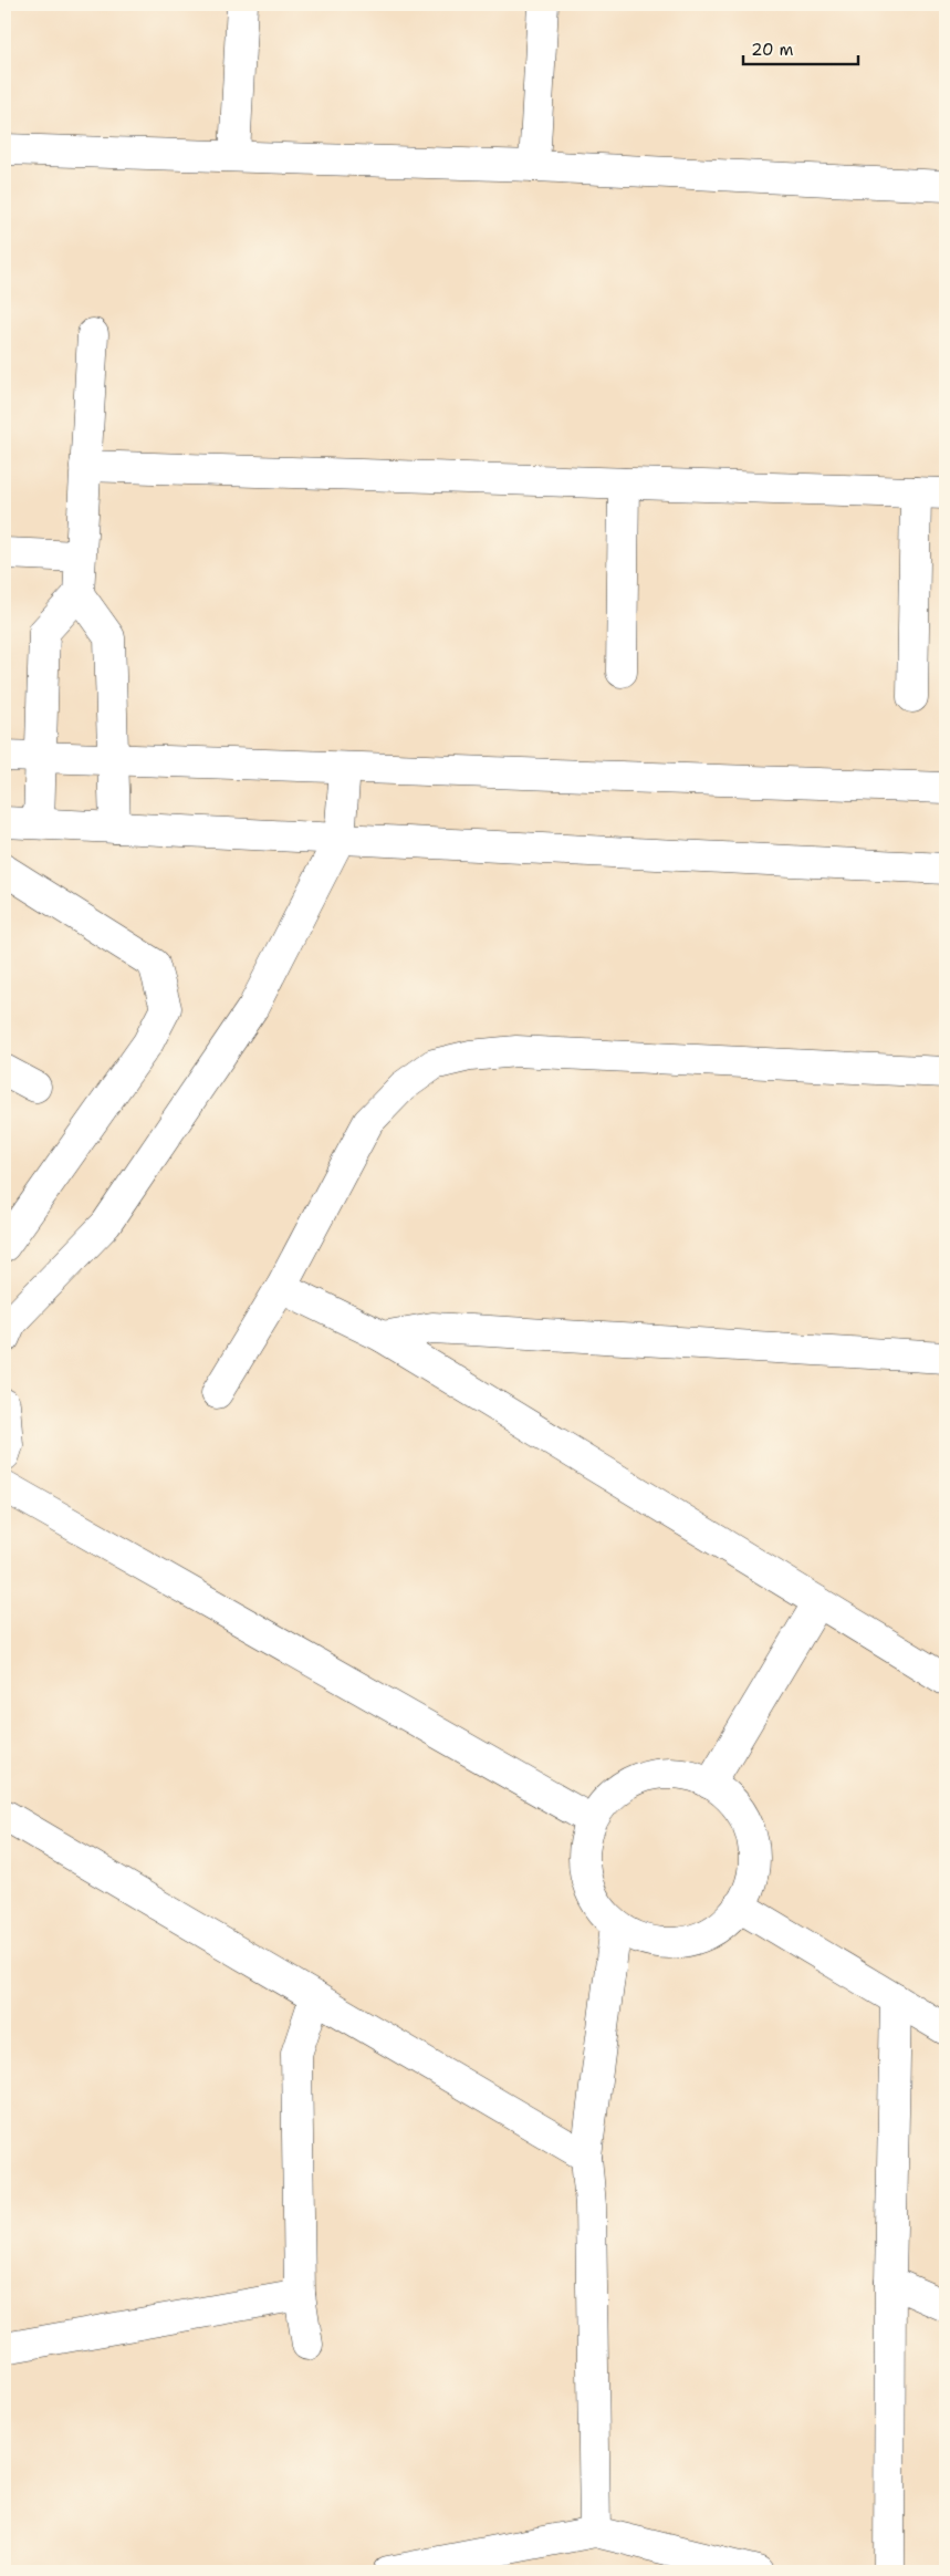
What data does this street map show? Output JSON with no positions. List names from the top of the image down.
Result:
{
  "scale_bar": "20 m"
}
